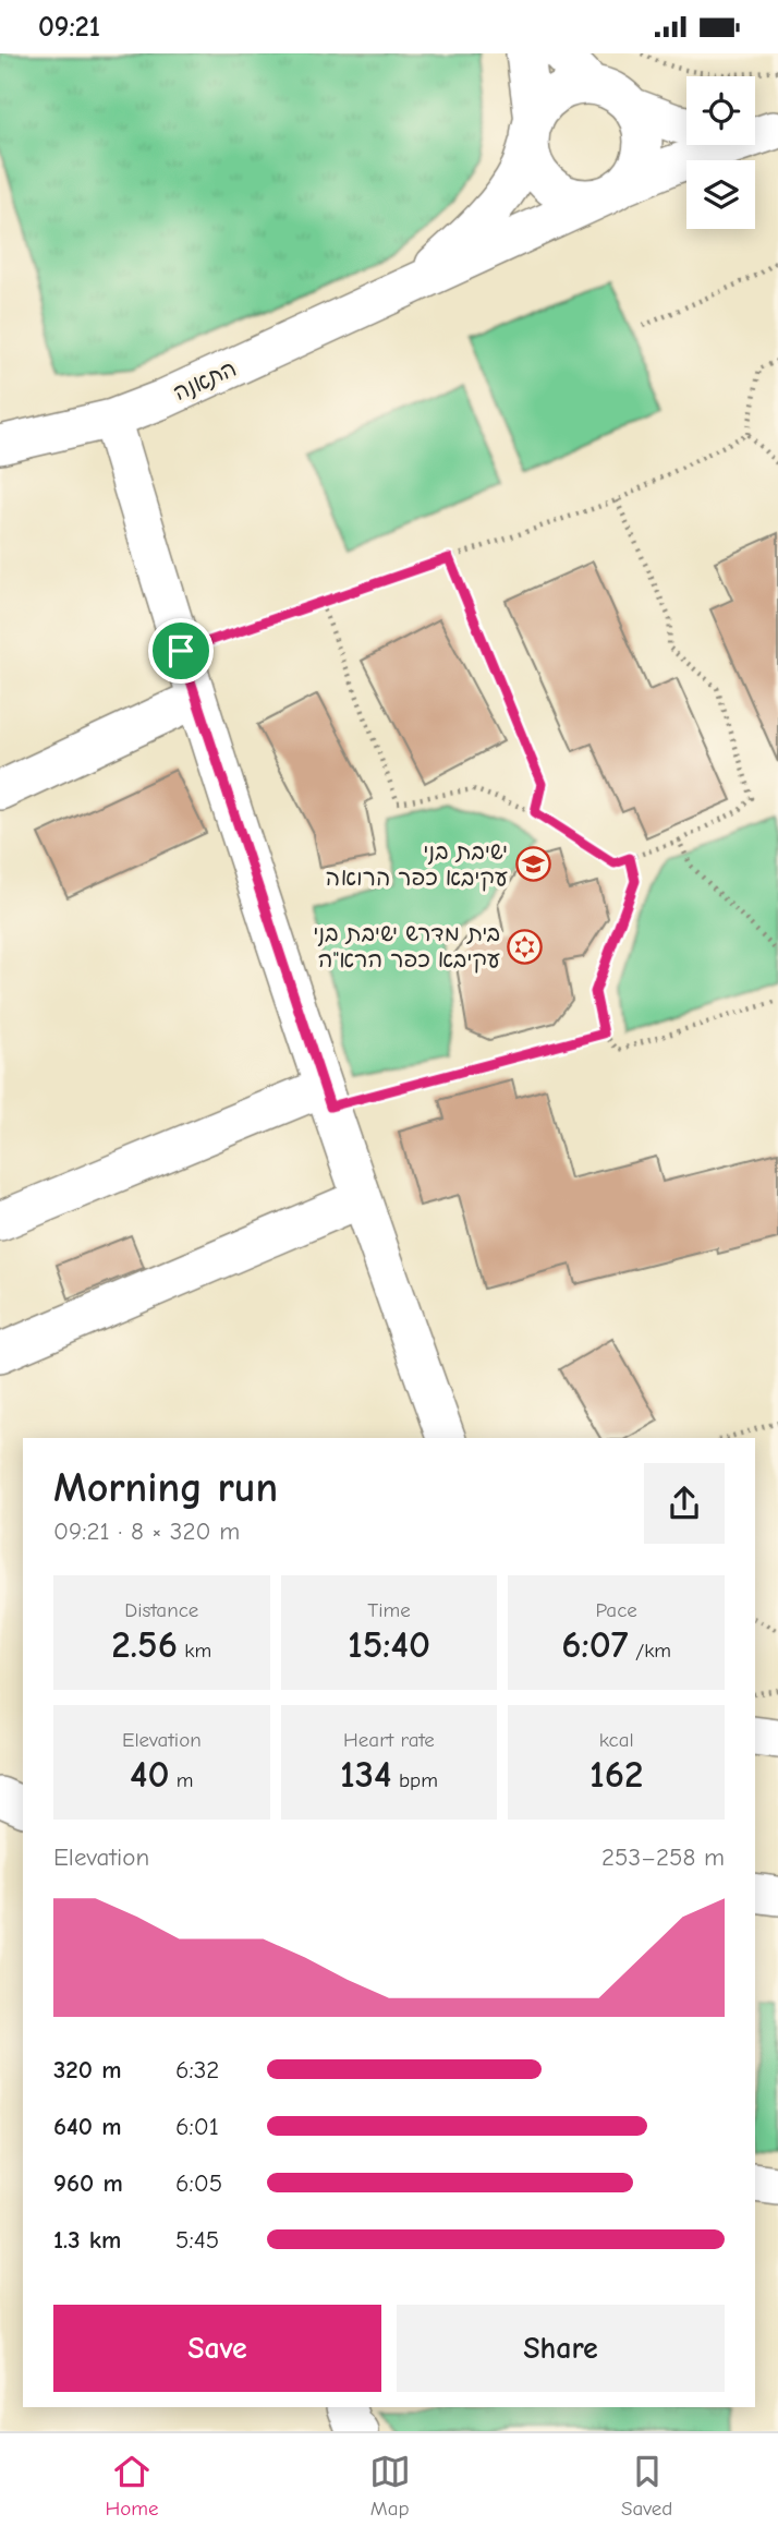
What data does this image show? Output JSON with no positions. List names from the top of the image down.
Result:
{
  "streets": {
    "street": ["התאנה"]
  },
  "places": {
    "school or university": ["ישיבת בני עקיבא כפר הרואה"],
    "synagogue": ["בית מדרש ישיבת בני עקיבא כפר הרא\"ה"]
  },
  "page": {
    "status": "09:21",
    "heading": ["Morning run", "09:21 · 8 × 320 m"],
    "stats": [
      ["Distance", "2.56 km"],
      ["Time", "15:40"],
      ["Pace", "6:07 /km"],
      ["Elevation", "40 m"],
      ["Heart rate", "134 bpm"],
      ["kcal", "162"]
    ],
    "chart": ["Elevation", "253–258 m"],
    "list": [
      {
        "name": "320 m",
        "note": "6:32"
      },
      {
        "name": "640 m",
        "note": "6:01"
      },
      {
        "name": "960 m",
        "note": "6:05"
      },
      {
        "name": "1.3 km",
        "note": "5:45"
      }
    ],
    "buttons": ["Save", "Share"],
    "tabs": ["Home", "Map", "Saved"]
  }
}
